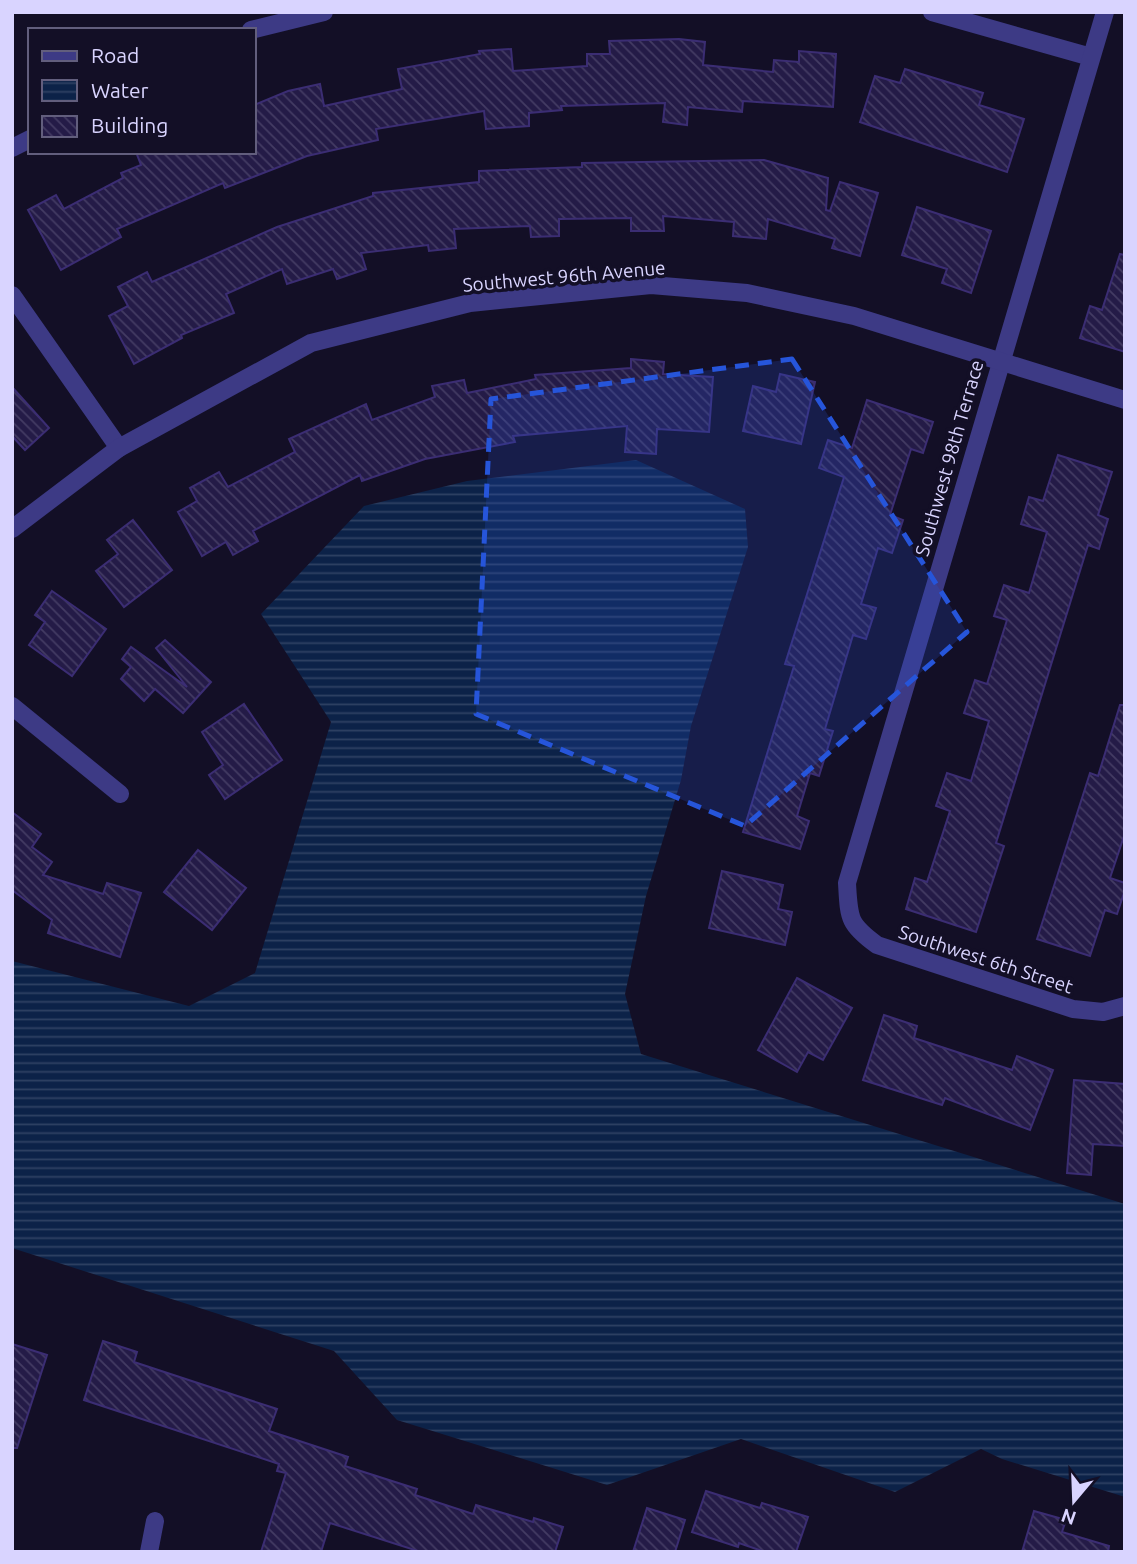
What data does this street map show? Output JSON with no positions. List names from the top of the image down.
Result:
{
  "streets": {
    "street": ["Southwest 96th Avenue", "Southwest 98th Terrace", "Southwest 6th Street"]
  },
  "crossings": [
    ["Southwest 96th Avenue", "Southwest 98th Terrace"],
    ["Southwest 98th Terrace", "Southwest 6th Street"]
  ],
  "legend": ["Road", "Water", "Building"],
  "north": "bottom"
}
